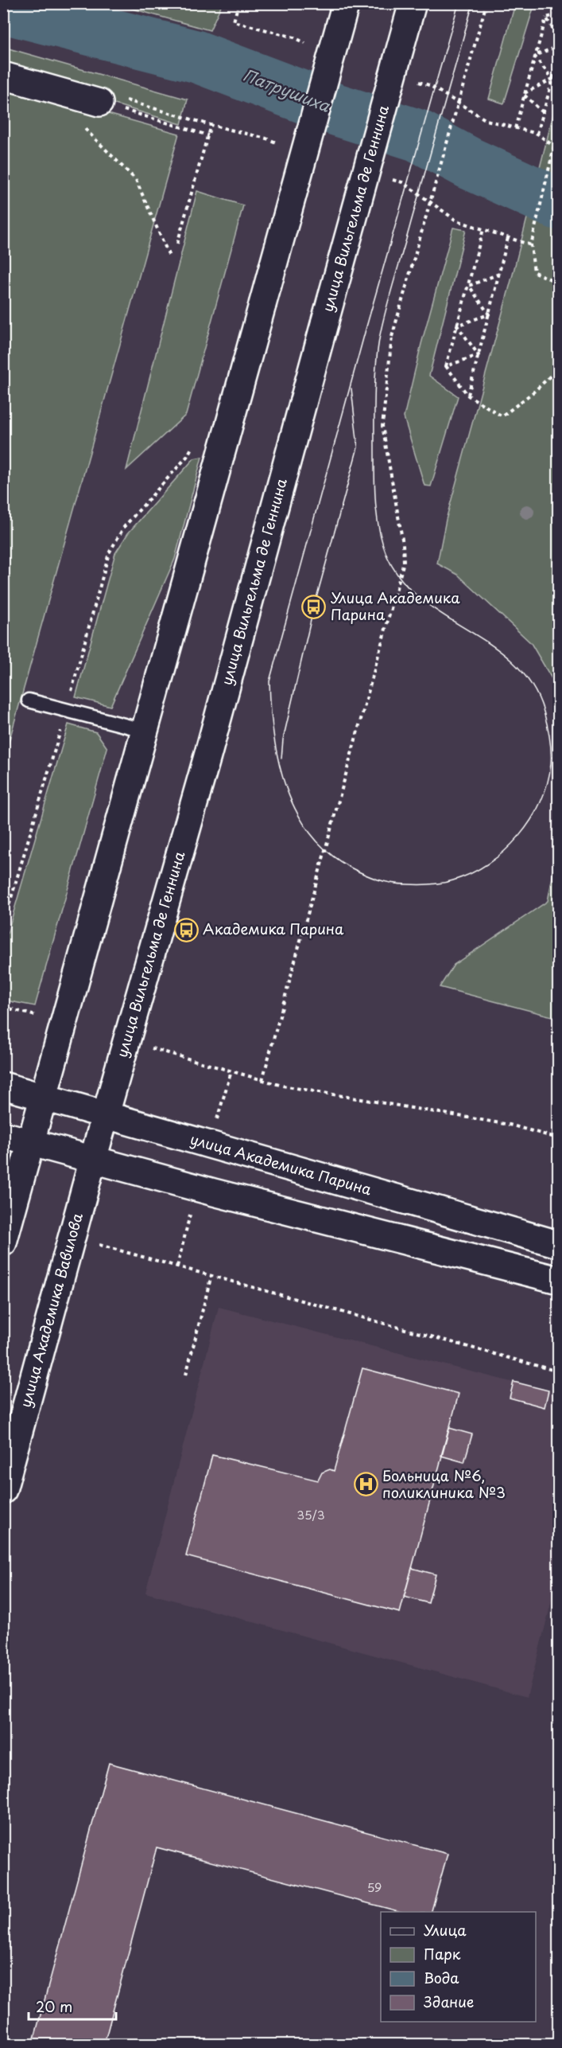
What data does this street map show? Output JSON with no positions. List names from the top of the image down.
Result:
{
  "streets": {
    "street": ["улица Вильгельма де Геннина", "улица Академика Парина", "улица Академика Вавилова"]
  },
  "crossings": [
    ["улица Вильгельма де Геннина", "улица Академика Парина"],
    ["улица Вильгельма де Геннина", "улица Академика Вавилова"]
  ],
  "water": ["Патрушиха"],
  "places": {
    "bus stop": ["Улица Академика Парина", "Академика Парина"],
    "hospital": ["Больница №6, поликлиника №3"]
  },
  "house_numbers": ["35/3", "59"],
  "legend": [
    "Улица",
    "Парк",
    "Вода",
    "Здание"
  ],
  "scale_bar": "20 m"
}
